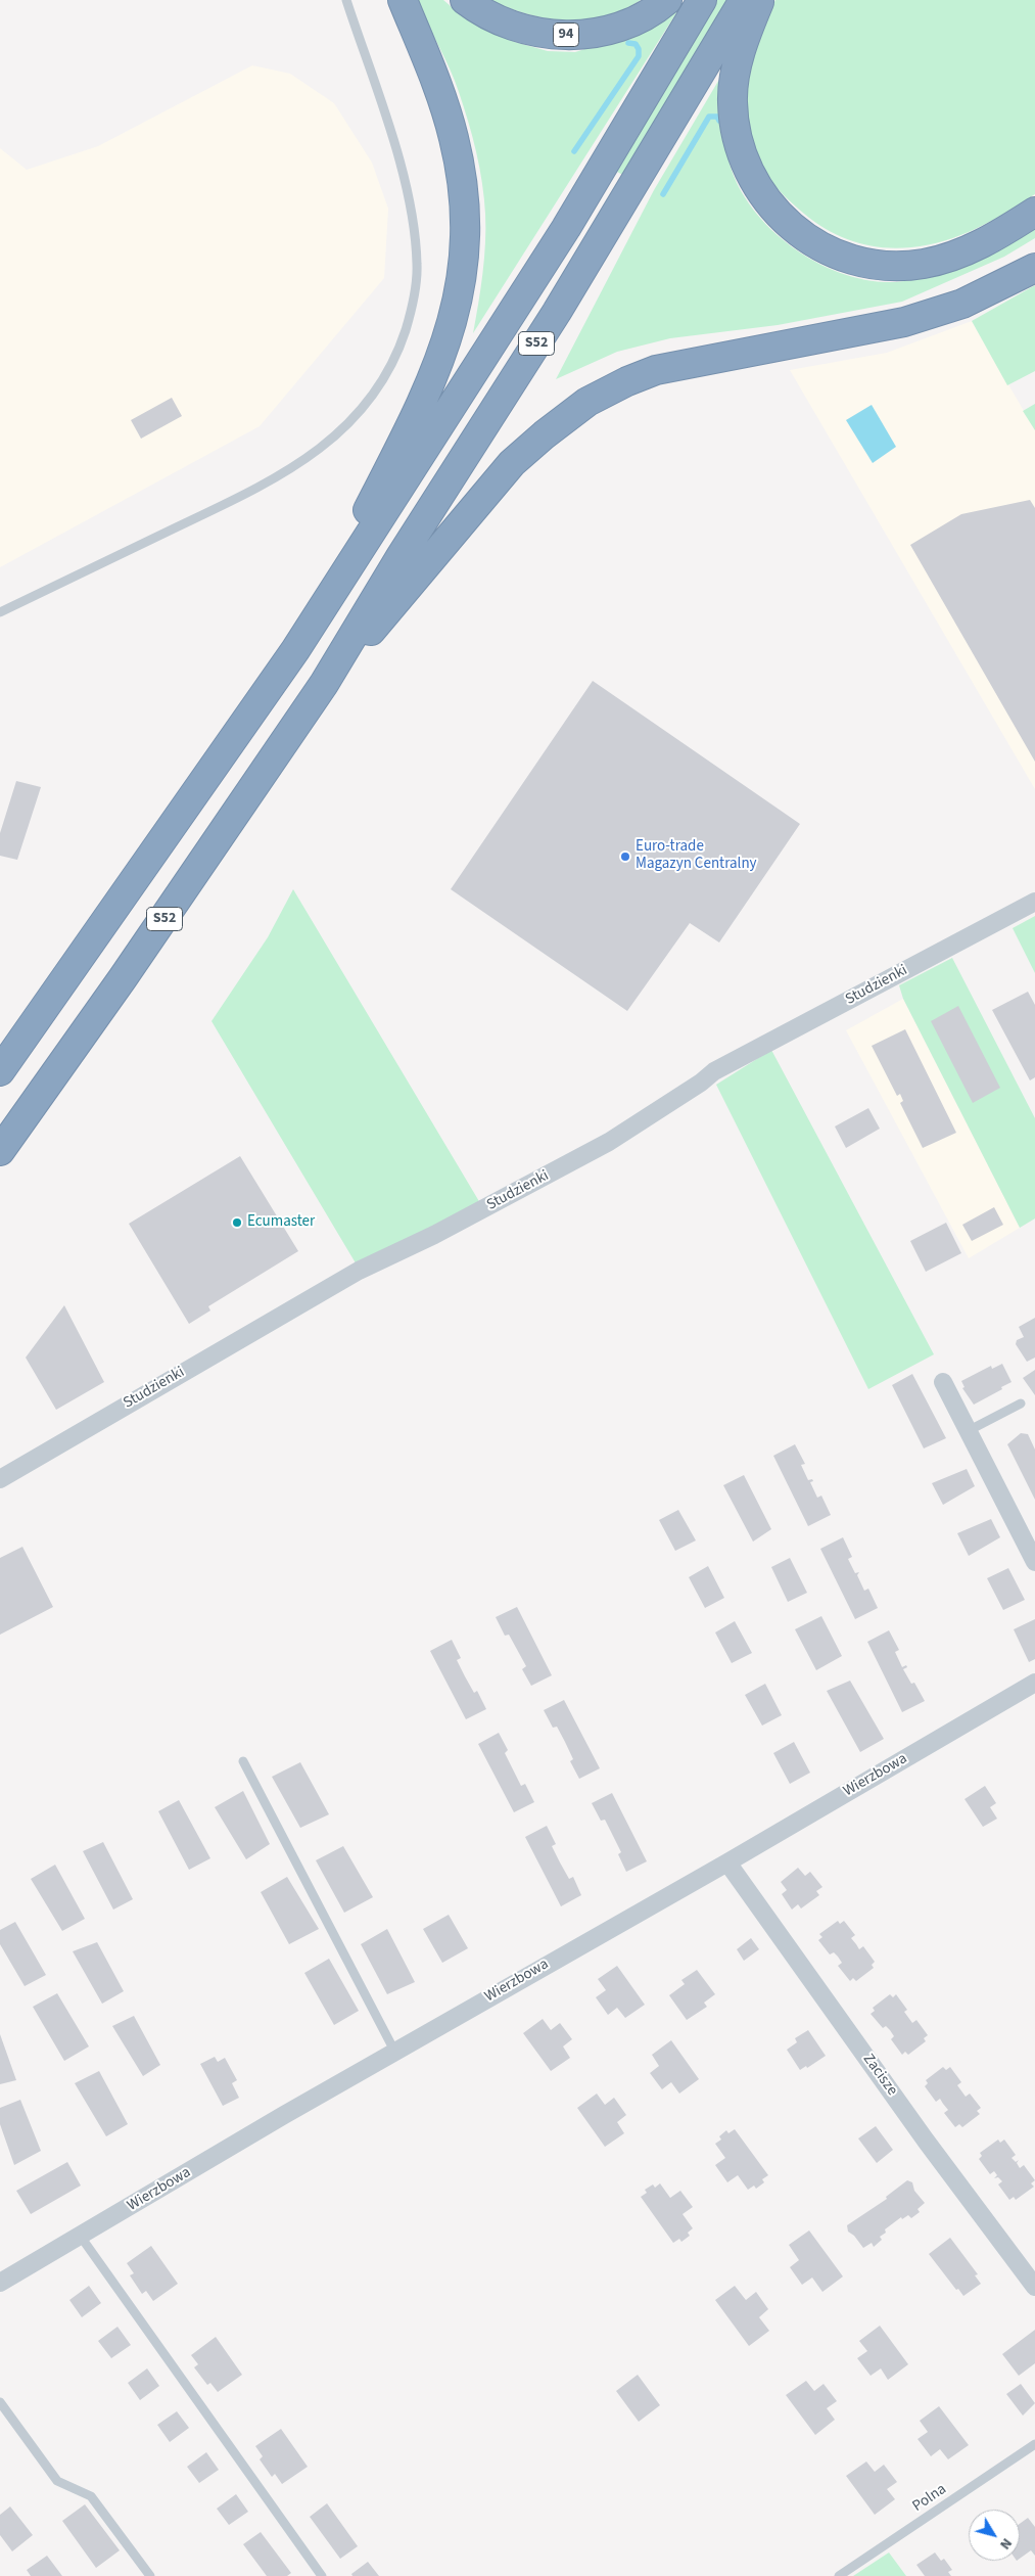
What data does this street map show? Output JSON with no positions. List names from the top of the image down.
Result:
{
  "streets": {
    "highway": ["94", "S52"],
    "street": ["Studzienki", "Wierzbowa", "Zacisze"],
    "lane": ["Polna"]
  },
  "crossings": [
    ["Wierzbowa", "Zacisze"]
  ],
  "places": ["Euro-trade Magazyn Centralny", "Ecumaster"],
  "north": "bottom right"
}
